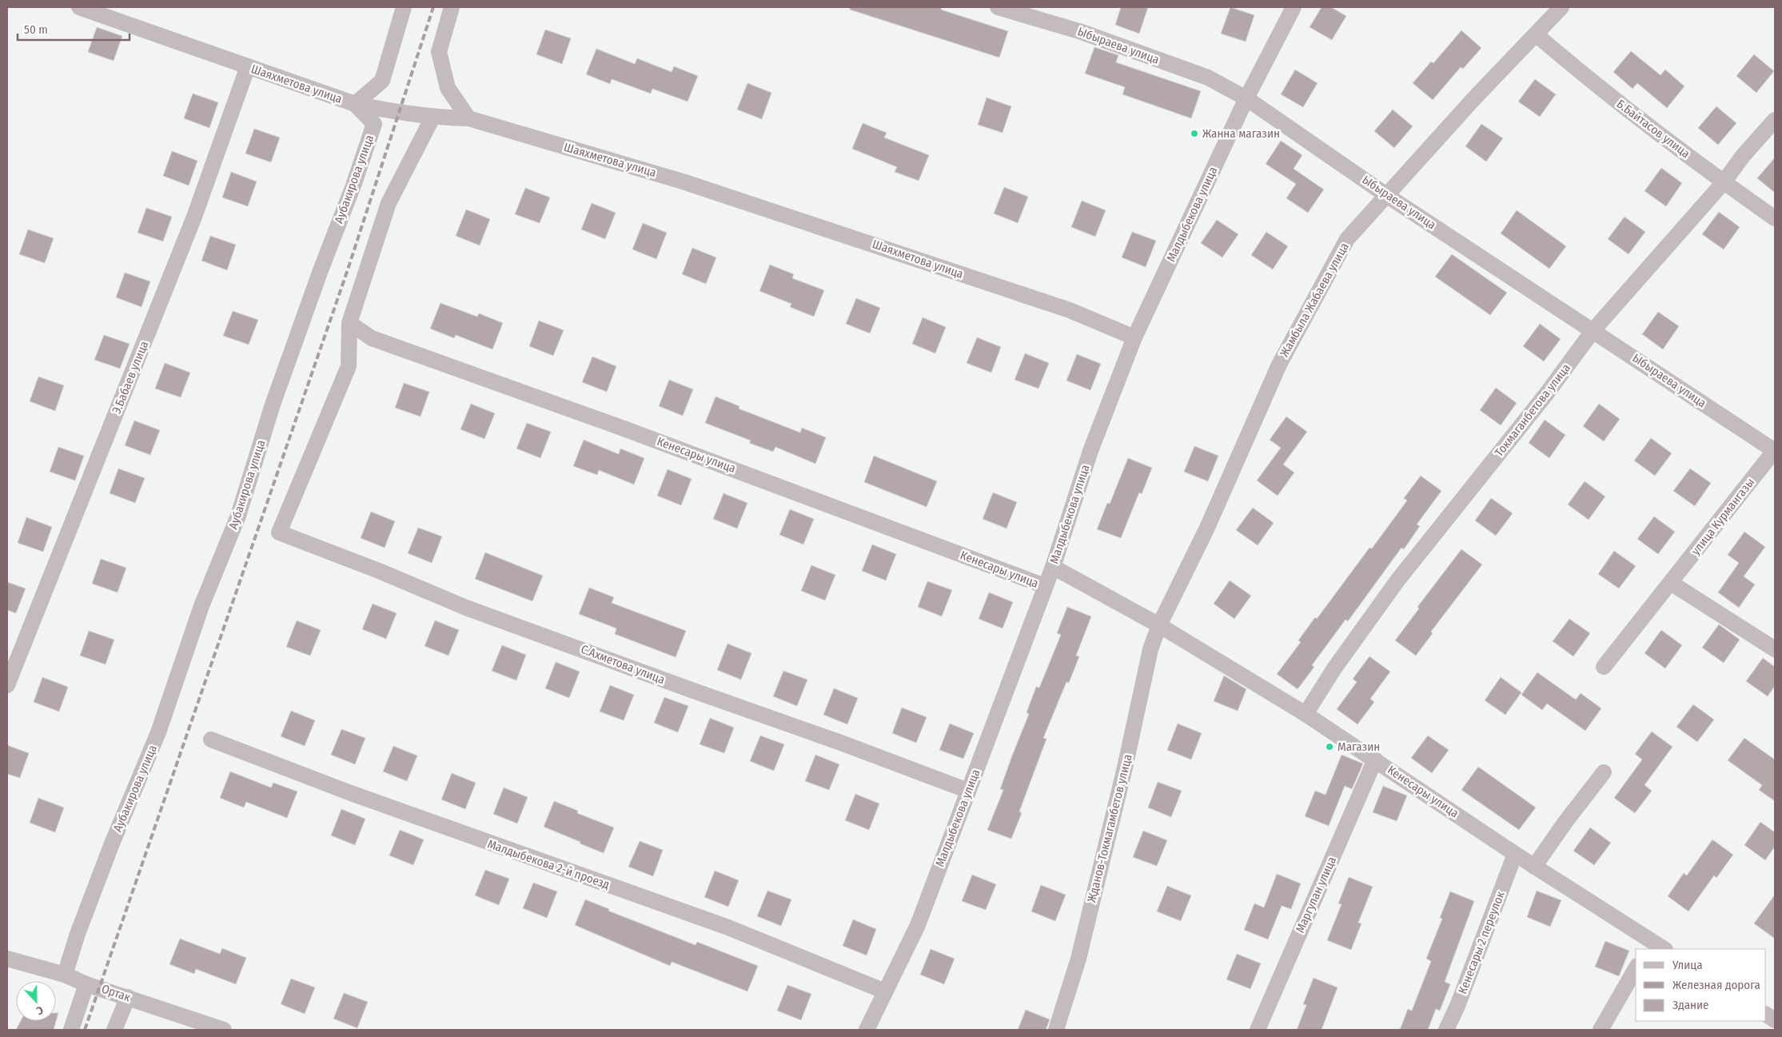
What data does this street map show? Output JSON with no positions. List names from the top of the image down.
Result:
{
  "streets": {
    "street": [
      "Ыбыраева улица",
      "Шаяхметова улица",
      "Б.Байтасов улица",
      "Аубакирова улица",
      "Малдыбекова улица",
      "Жамбыла Жабаева улица",
      "Э.Бабаев улица",
      "Токмаганбетова улица",
      "Кенесары улица",
      "улица Курмангазы",
      "С.Ахметова улица",
      "Жданов-Токмагамбетов улица",
      "Малдыбекова 2-й проезд",
      "Маргулан улица",
      "Кенесары 2 переулок",
      "Ортак"
    ]
  },
  "crossings": [
    ["Ыбыраева улица", "Малдыбекова улица"],
    ["Ыбыраева улица", "Жамбыла Жабаева улица"],
    ["Ыбыраева улица", "Токмаганбетова улица"],
    ["Ыбыраева улица", "улица Курмангазы"],
    ["Шаяхметова улица", "Аубакирова улица"],
    ["Шаяхметова улица", "Малдыбекова улица"],
    ["Шаяхметова улица", "Э.Бабаев улица"],
    ["Б.Байтасов улица", "Жамбыла Жабаева улица"],
    ["Б.Байтасов улица", "Токмаганбетова улица"],
    ["Аубакирова улица", "Ортак"],
    ["Малдыбекова улица", "Кенесары улица"],
    ["Малдыбекова улица", "С.Ахметова улица"],
    ["Малдыбекова улица", "Малдыбекова 2-й проезд"],
    ["Жамбыла Жабаева улица", "Кенесары улица"],
    ["Жамбыла Жабаева улица", "Жданов-Токмагамбетов улица"],
    ["Токмаганбетова улица", "Кенесары улица"],
    ["Кенесары улица", "С.Ахметова улица"],
    ["Кенесары улица", "Жданов-Токмагамбетов улица"],
    ["Кенесары улица", "Маргулан улица"],
    ["Кенесары улица", "Кенесары 2 переулок"]
  ],
  "places": ["Жанна магазин", "Магазин"],
  "legend": ["Улица", "Железная дорога", "Здание"],
  "scale_bar": "50 m",
  "north": "bottom"
}
